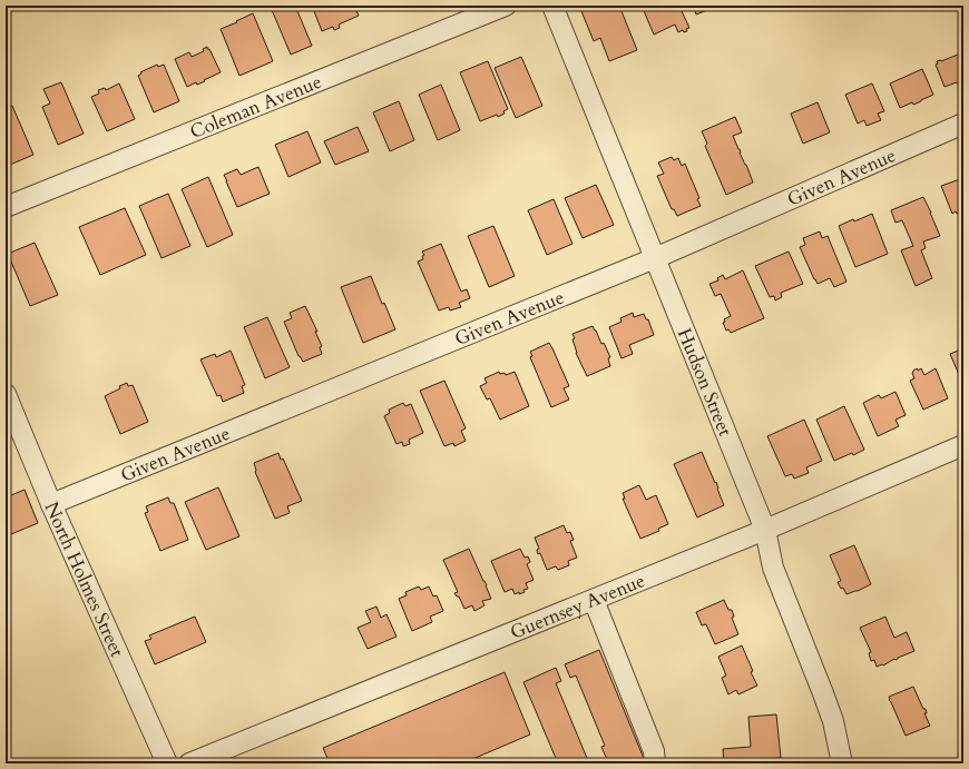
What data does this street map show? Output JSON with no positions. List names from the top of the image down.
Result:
{
  "streets": {
    "street": [
      "Coleman Avenue",
      "Given Avenue",
      "Hudson Street",
      "North Holmes Street",
      "Guernsey Avenue"
    ]
  },
  "crossings": [
    ["Given Avenue", "Hudson Street"],
    ["Given Avenue", "North Holmes Street"],
    ["Hudson Street", "Guernsey Avenue"]
  ]
}
